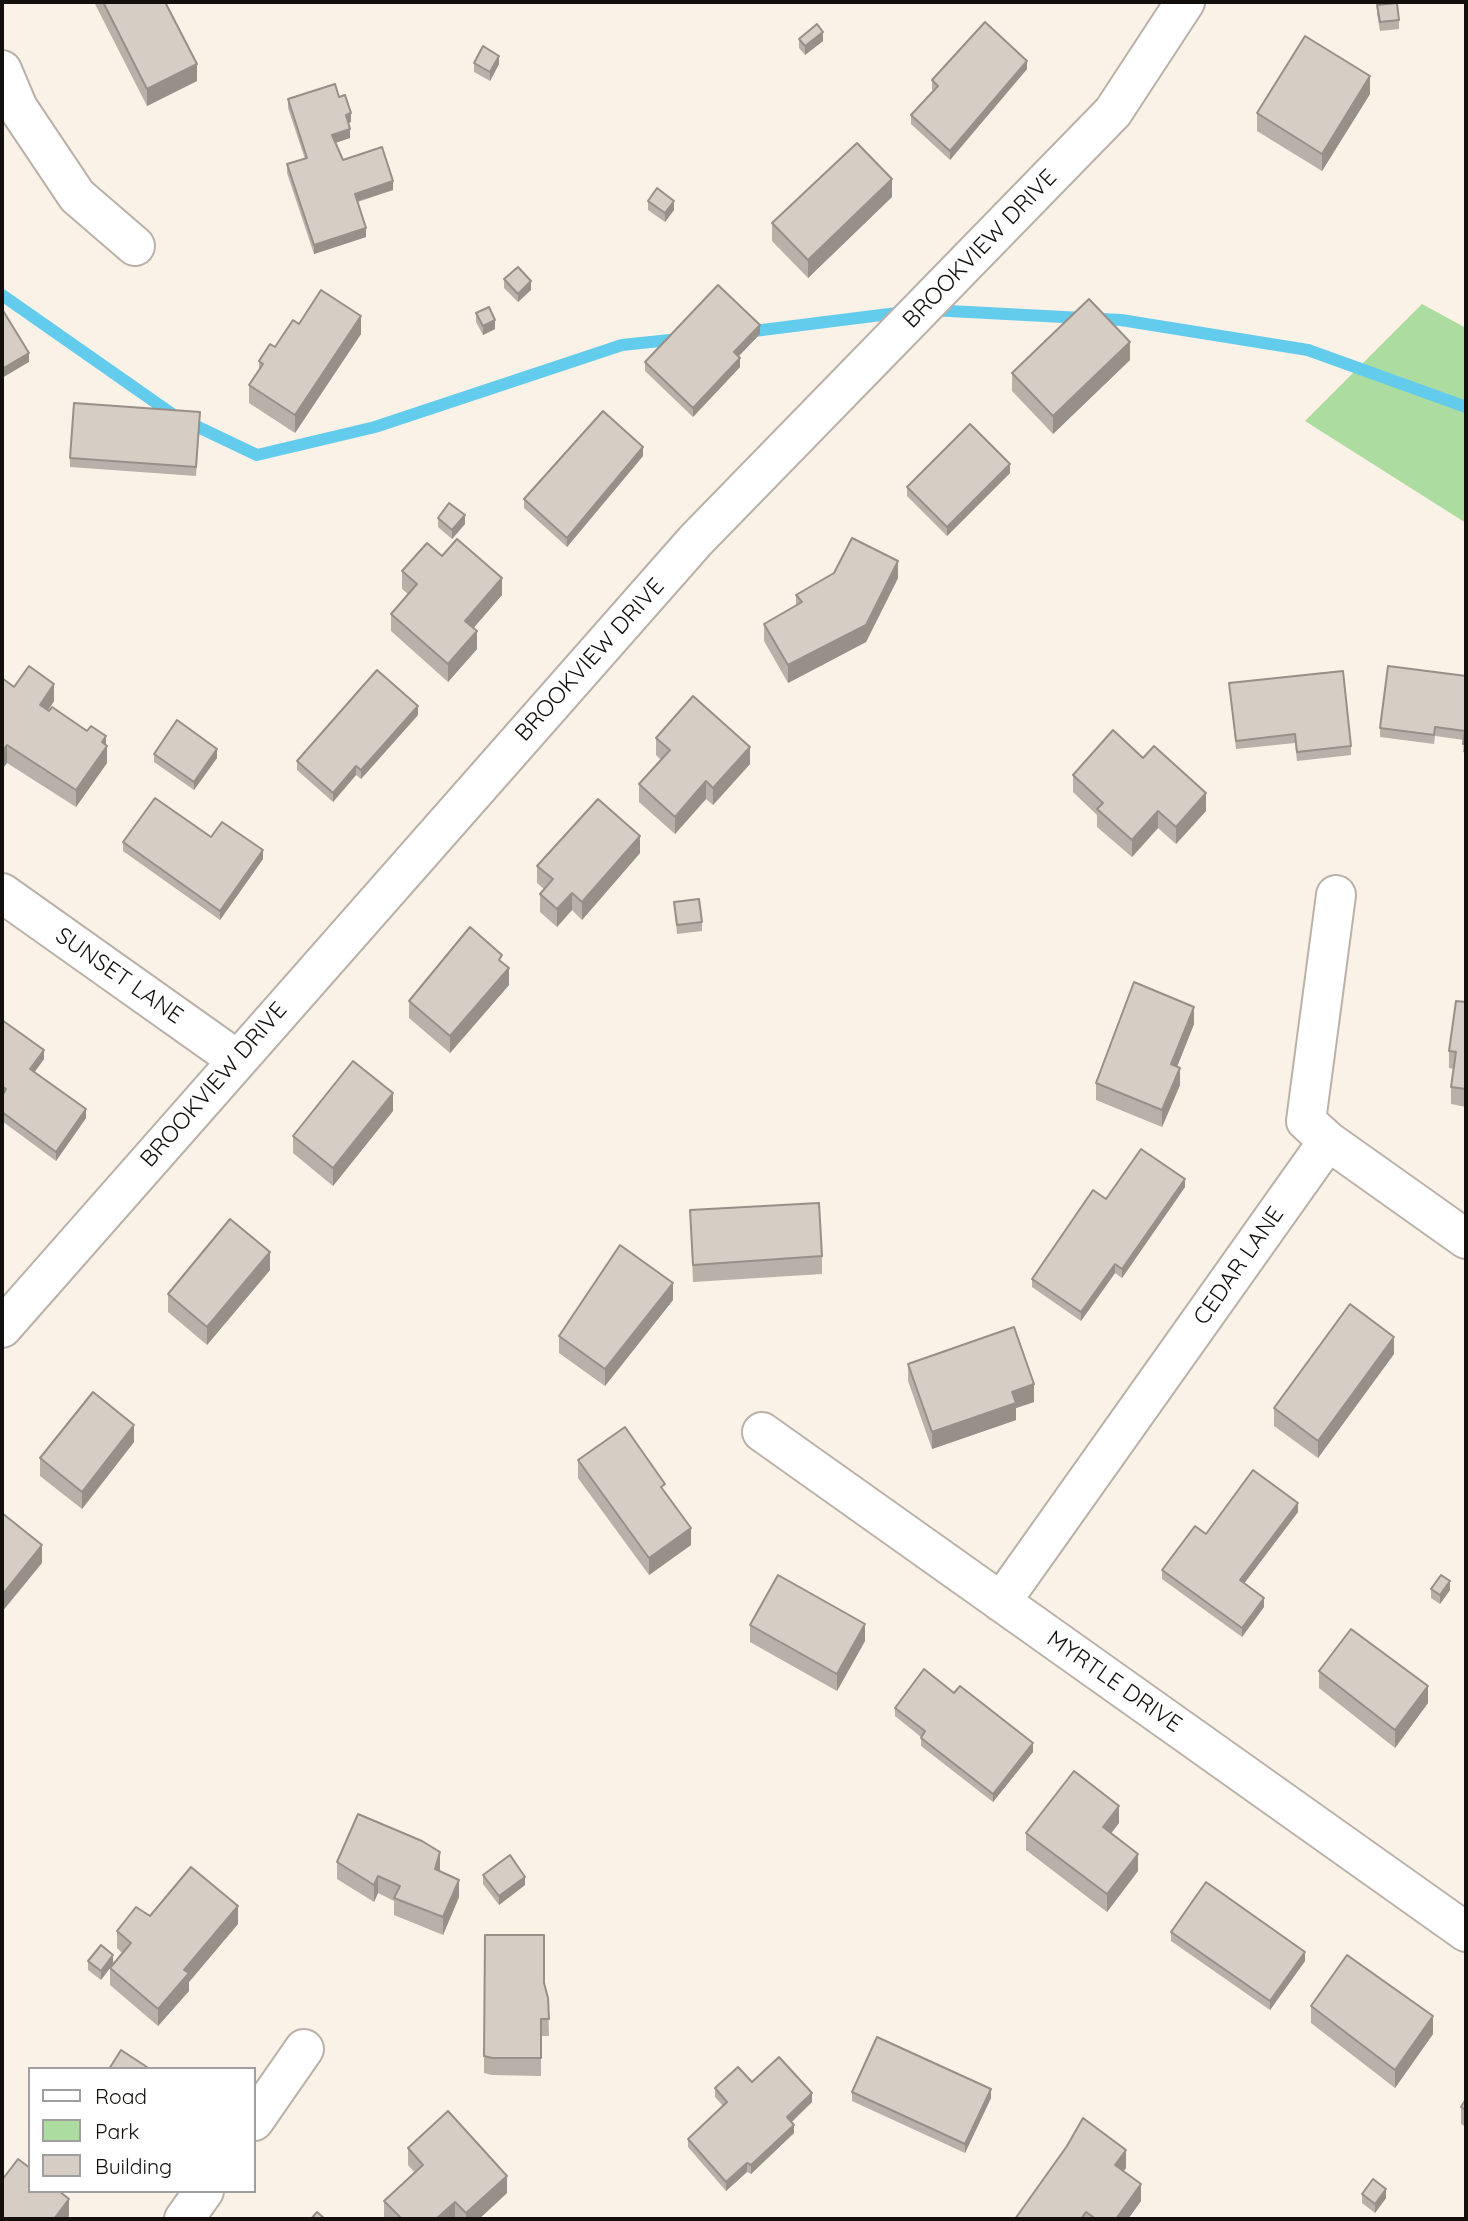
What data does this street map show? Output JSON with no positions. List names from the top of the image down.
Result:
{
  "streets": {
    "street": [
      "BROOKVIEW DRIVE",
      "SUNSET LANE",
      "CEDAR LANE",
      "MYRTLE DRIVE"
    ]
  },
  "crossings": [
    ["BROOKVIEW DRIVE", "SUNSET LANE"],
    ["CEDAR LANE", "MYRTLE DRIVE"]
  ],
  "legend": ["Road", "Park", "Building"]
}
